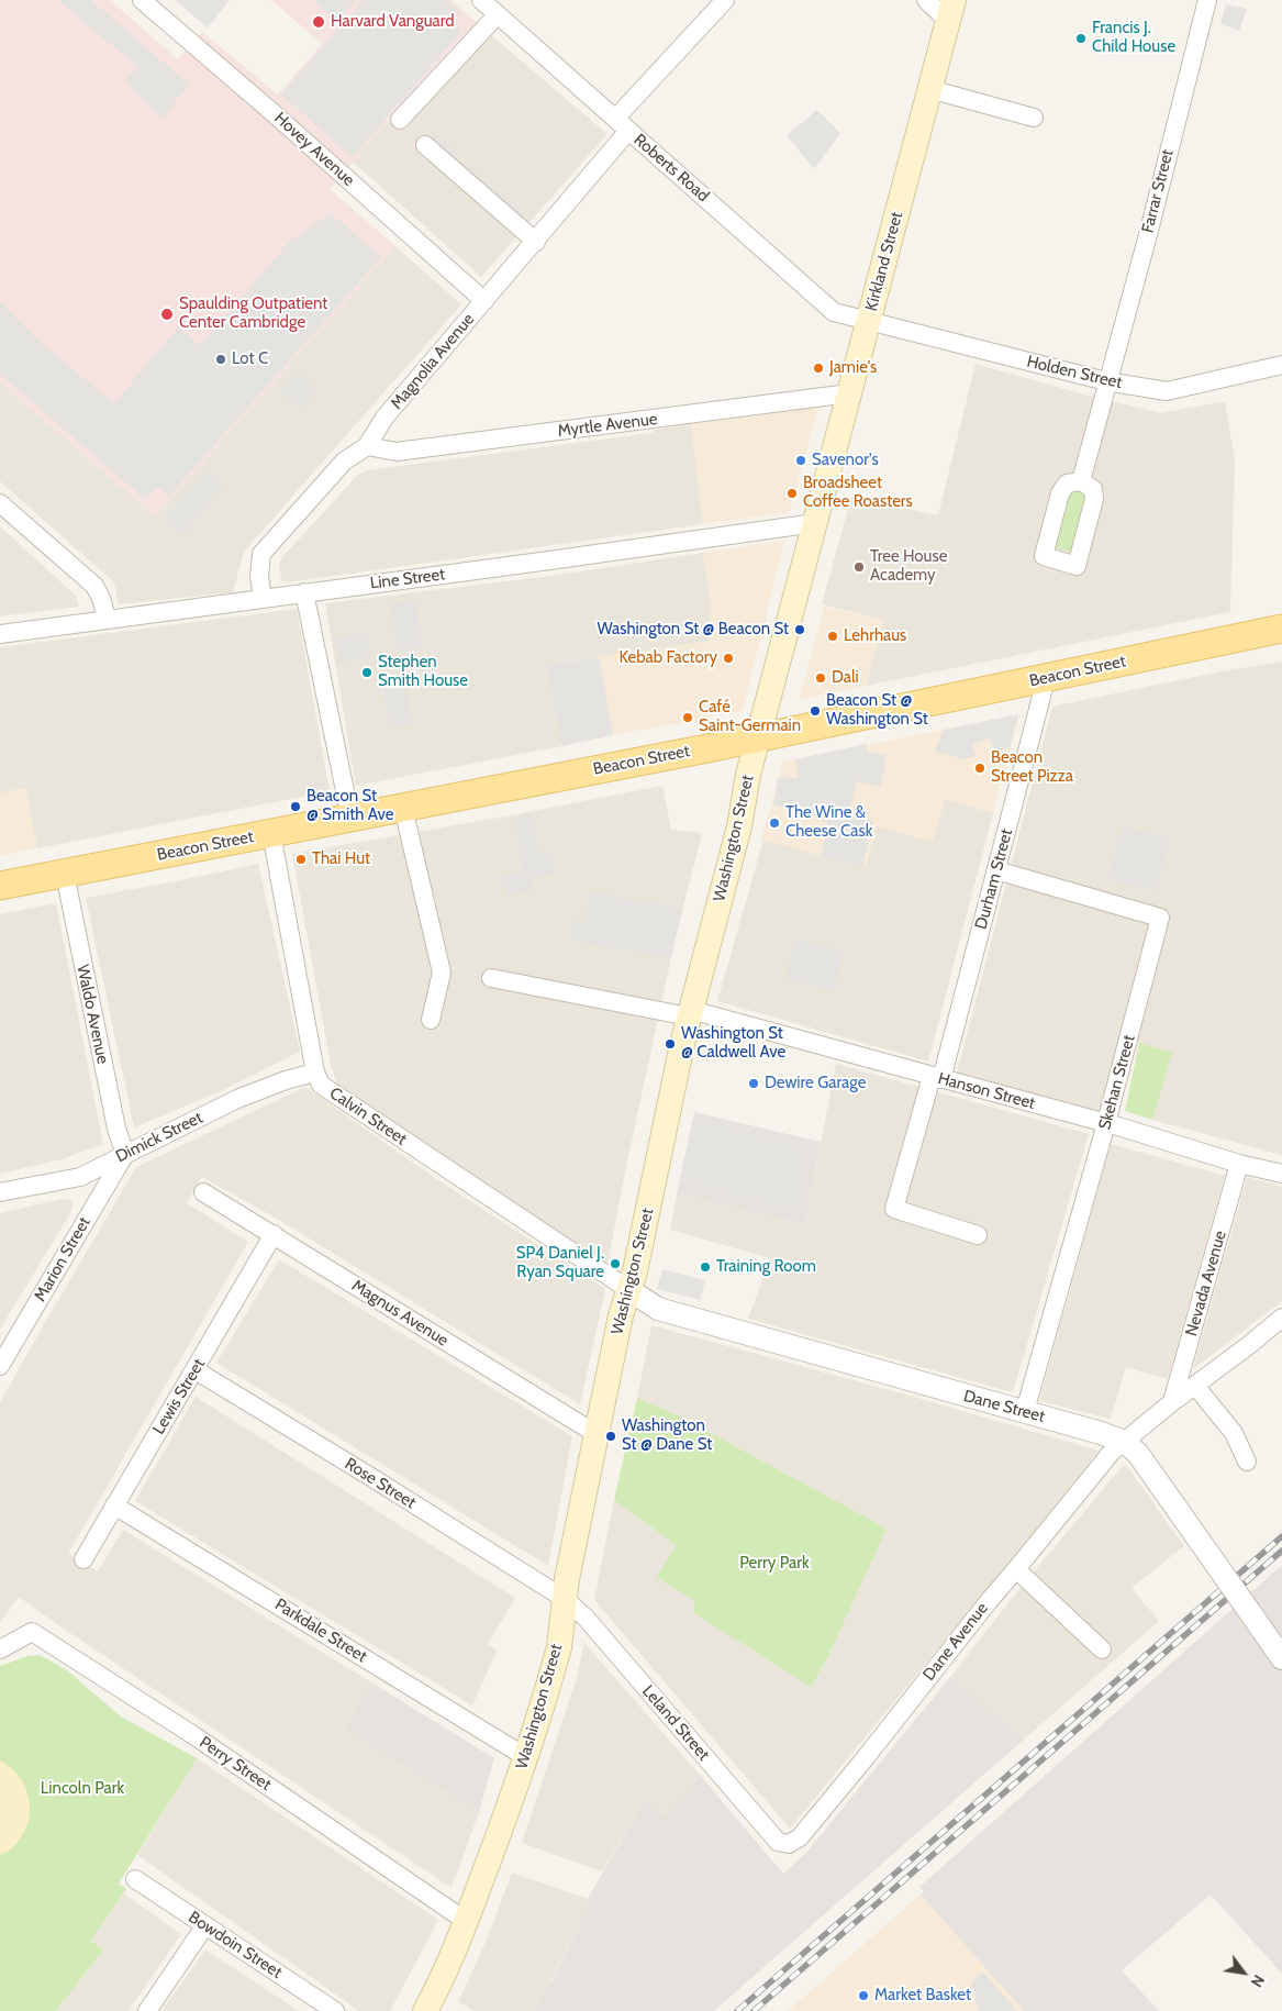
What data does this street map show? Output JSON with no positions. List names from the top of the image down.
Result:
{
  "streets": {
    "main road": ["Kirkland Street", "Beacon Street", "Washington Street"],
    "street": [
      "Hovey Avenue",
      "Roberts Road",
      "Farrar Street",
      "Magnolia Avenue",
      "Holden Street",
      "Myrtle Avenue",
      "Line Street",
      "Durham Street",
      "Waldo Avenue",
      "Skehan Street",
      "Hanson Street",
      "Calvin Street",
      "Dimick Street",
      "Marion Street",
      "Nevada Avenue",
      "Magnus Avenue",
      "Lewis Street",
      "Dane Street",
      "Rose Street",
      "Parkdale Street",
      "Dane Avenue",
      "Leland Street",
      "Perry Street",
      "Bowdoin Street"
    ]
  },
  "crossings": [
    ["Hovey Avenue", "Magnolia Avenue"],
    ["Roberts Road", "Kirkland Street"],
    ["Roberts Road", "Magnolia Avenue"],
    ["Roberts Road", "Holden Street"],
    ["Farrar Street", "Holden Street"],
    ["Kirkland Street", "Holden Street"],
    ["Kirkland Street", "Myrtle Avenue"],
    ["Kirkland Street", "Line Street"],
    ["Kirkland Street", "Washington Street"],
    ["Magnolia Avenue", "Myrtle Avenue"],
    ["Magnolia Avenue", "Line Street"],
    ["Line Street", "Washington Street"],
    ["Beacon Street", "Washington Street"],
    ["Beacon Street", "Durham Street"],
    ["Beacon Street", "Waldo Avenue"],
    ["Beacon Street", "Calvin Street"],
    ["Washington Street", "Hanson Street"],
    ["Washington Street", "Calvin Street"],
    ["Washington Street", "Magnus Avenue"],
    ["Washington Street", "Dane Street"],
    ["Washington Street", "Rose Street"],
    ["Washington Street", "Parkdale Street"],
    ["Washington Street", "Leland Street"],
    ["Washington Street", "Perry Street"],
    ["Durham Street", "Skehan Street"],
    ["Durham Street", "Hanson Street"],
    ["Waldo Avenue", "Dimick Street"],
    ["Waldo Avenue", "Marion Street"],
    ["Skehan Street", "Hanson Street"],
    ["Skehan Street", "Dane Street"],
    ["Hanson Street", "Nevada Avenue"],
    ["Calvin Street", "Dimick Street"],
    ["Calvin Street", "Dane Street"],
    ["Dimick Street", "Marion Street"],
    ["Nevada Avenue", "Dane Avenue"],
    ["Magnus Avenue", "Lewis Street"],
    ["Lewis Street", "Rose Street"],
    ["Lewis Street", "Parkdale Street"],
    ["Dane Street", "Dane Avenue"],
    ["Rose Street", "Leland Street"],
    ["Dane Avenue", "Leland Street"]
  ],
  "parks": ["Perry Park", "Lincoln Park"],
  "places": [
    "Harvard Vanguard",
    "Francis J. Child House",
    "Spaulding Outpatient Center Cambridge",
    "Lot C",
    "Jamie's",
    "Savenor's",
    "Broadsheet Coffee Roasters",
    "Tree House Academy",
    "Washington St @ Beacon St",
    "Lehrhaus",
    "Kebab Factory",
    "Stephen Smith House",
    "Dali",
    "Beacon St @ Washington St",
    "Café Saint-Germain",
    "Beacon Street Pizza",
    "Beacon St @ Smith Ave",
    "The Wine & Cheese Cask",
    "Thai Hut",
    "Washington St @ Caldwell Ave",
    "Dewire Garage",
    "SP4 Daniel J. Ryan Square",
    "Training Room",
    "Washington St @ Dane St",
    "Market Basket"
  ],
  "north": "bottom right"
}
